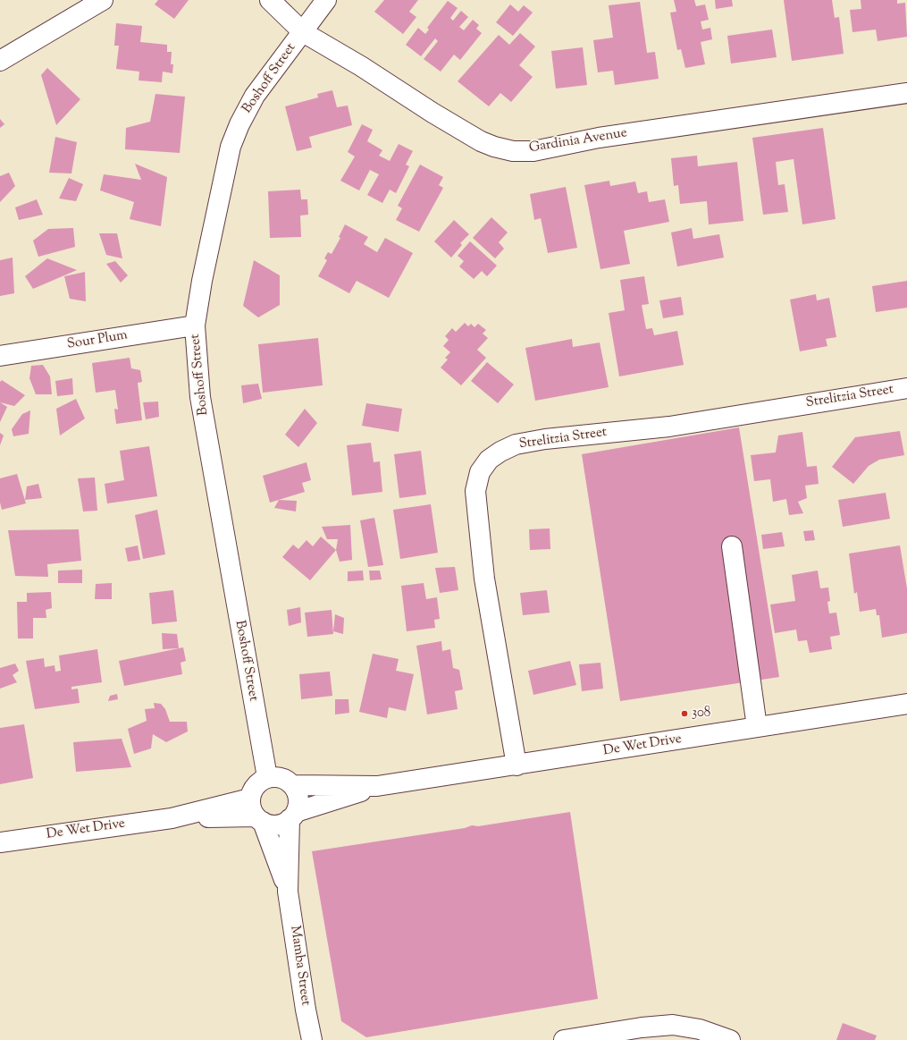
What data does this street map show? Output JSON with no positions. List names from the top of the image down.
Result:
{
  "streets": {
    "street": [
      "Boshoff Street",
      "Gardinia Avenue",
      "Sour Plum",
      "Strelitzia Street",
      "De Wet Drive",
      "Mamba Street"
    ]
  },
  "crossings": [
    ["Boshoff Street", "Gardinia Avenue"],
    ["Boshoff Street", "Sour Plum"],
    ["Boshoff Street", "De Wet Drive"],
    ["Boshoff Street", "Mamba Street"],
    ["Strelitzia Street", "De Wet Drive"],
    ["De Wet Drive", "Mamba Street"]
  ],
  "places": ["308"]
}
